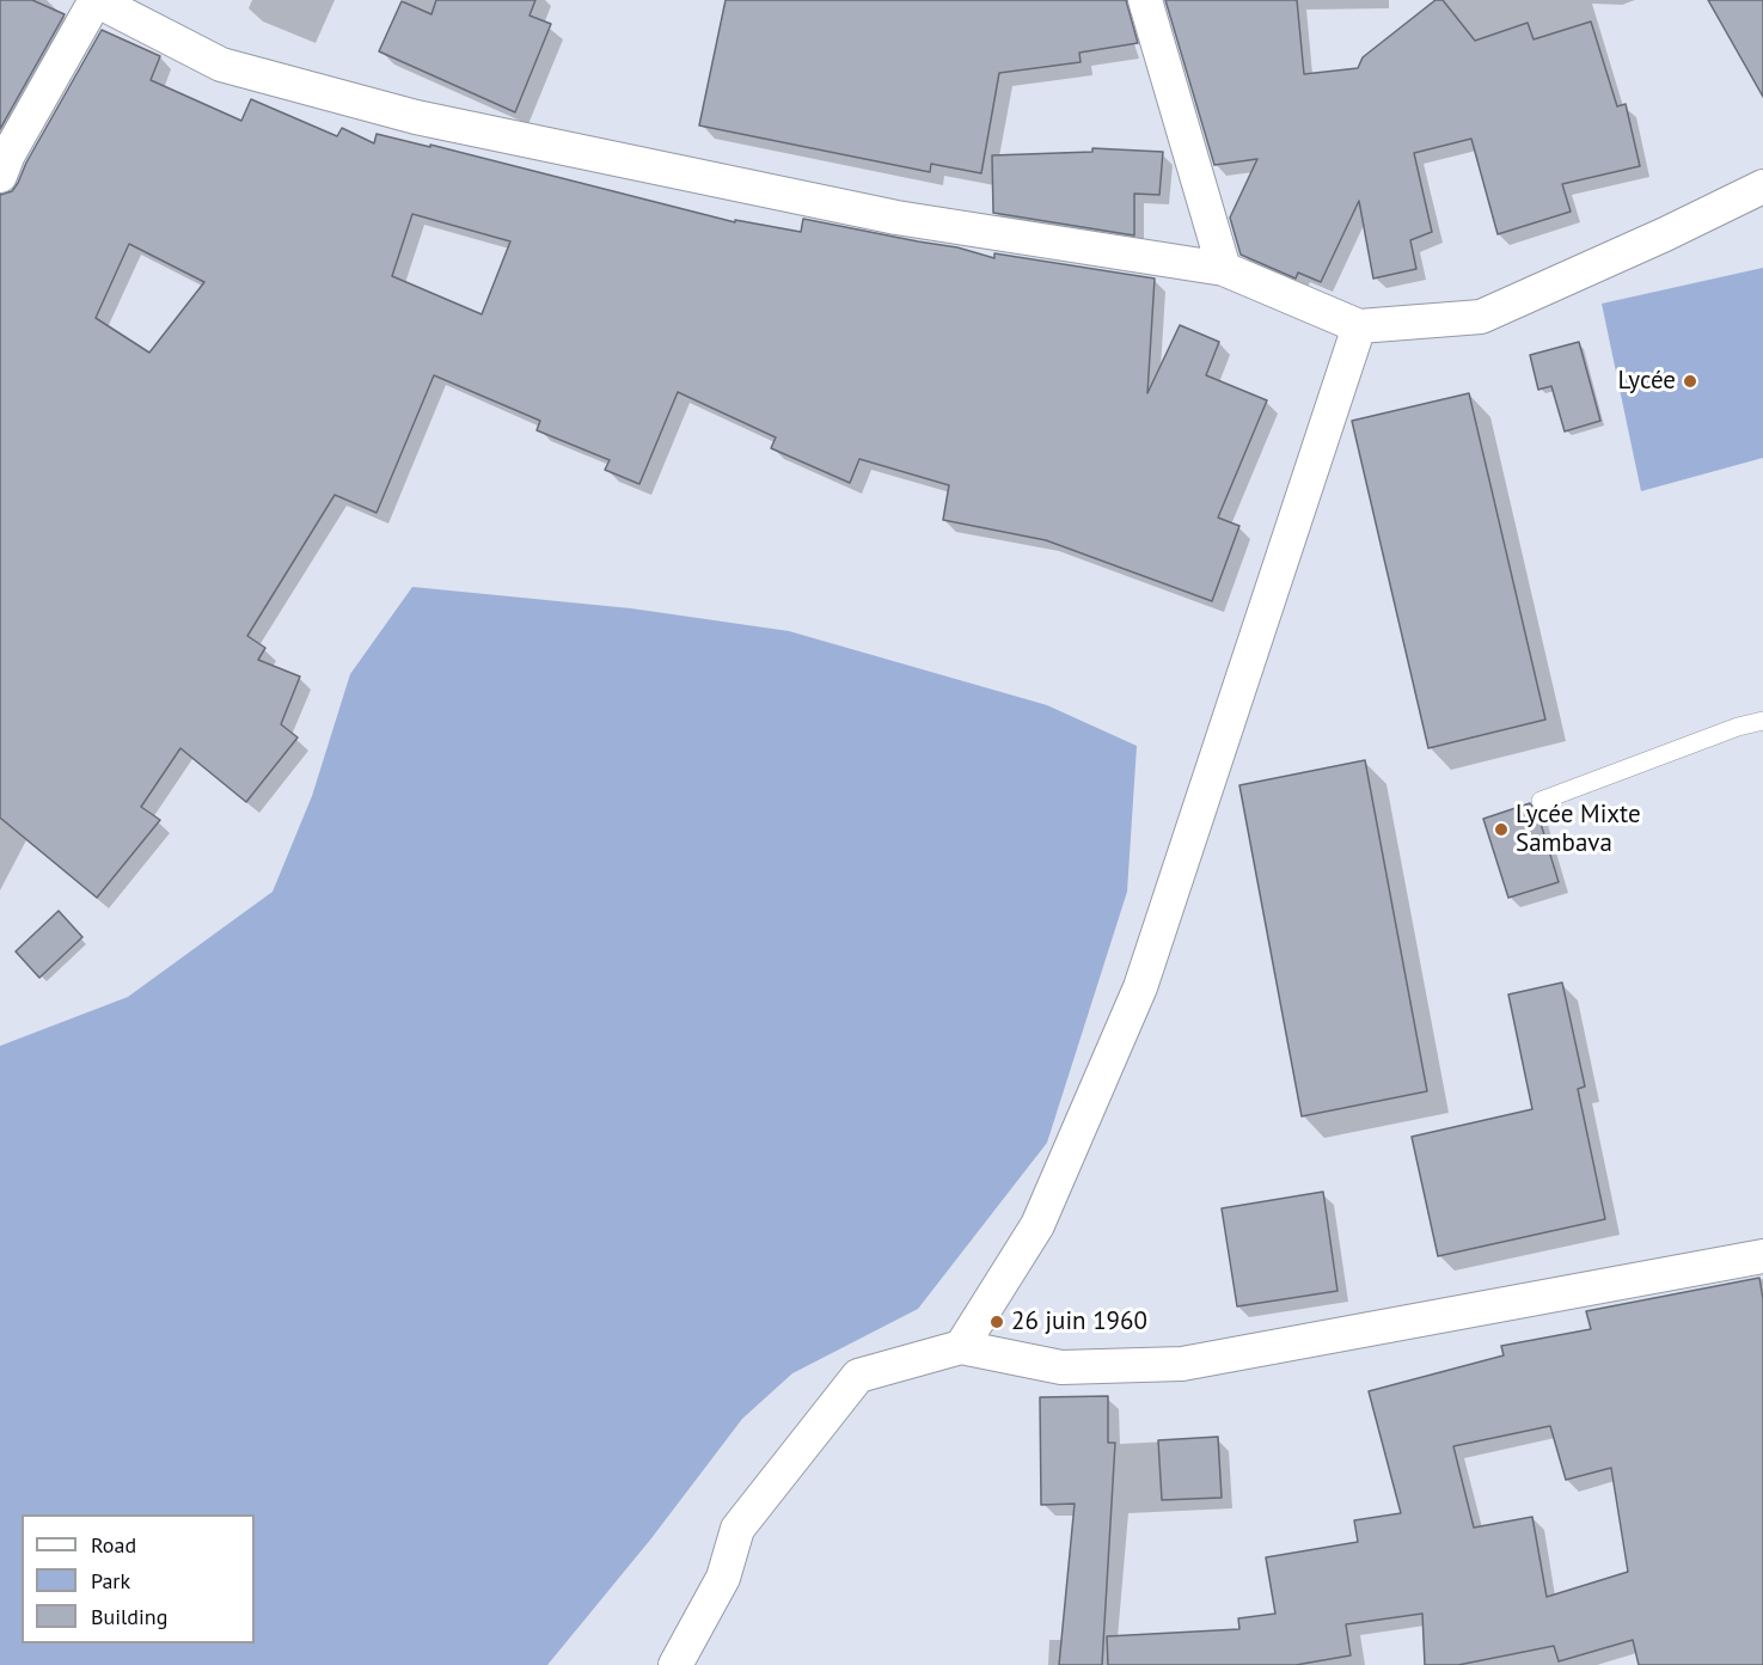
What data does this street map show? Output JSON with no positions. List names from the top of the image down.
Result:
{
  "places": ["Lycée", "Lycée Mixte Sambava", "26 juin 1960"],
  "legend": ["Road", "Park", "Building"]
}
